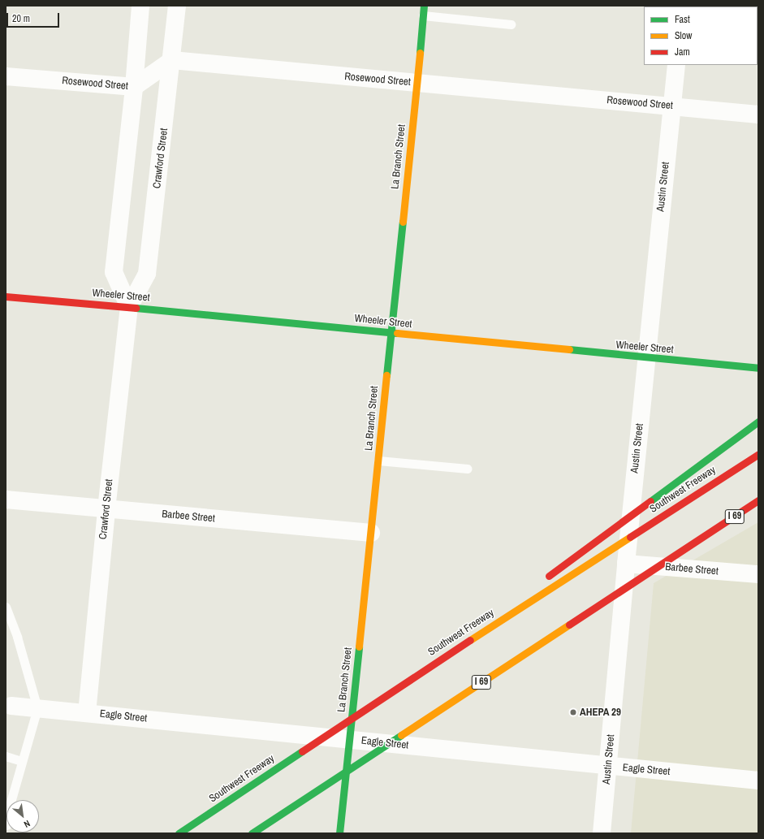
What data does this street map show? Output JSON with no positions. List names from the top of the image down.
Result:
{
  "streets": {
    "main road": [
      "La Branch Street",
      "Wheeler Street",
      "Southwest Freeway",
      "I 69"
    ],
    "street": [
      "Rosewood Street",
      "Crawford Street",
      "Austin Street",
      "Barbee Street",
      "Eagle Street"
    ]
  },
  "crossings": [
    ["Rosewood Street", "La Branch Street"],
    ["Rosewood Street", "Crawford Street"],
    ["Rosewood Street", "Austin Street"],
    ["La Branch Street", "Wheeler Street"],
    ["La Branch Street", "Barbee Street"],
    ["La Branch Street", "Eagle Street"],
    ["Crawford Street", "Wheeler Street"],
    ["Crawford Street", "Barbee Street"],
    ["Crawford Street", "Eagle Street"],
    ["Austin Street", "Wheeler Street"],
    ["Austin Street", "Barbee Street"],
    ["Austin Street", "Eagle Street"]
  ],
  "places": ["AHEPA 29"],
  "legend": ["Fast", "Slow", "Jam"],
  "scale_bar": "20 m",
  "north": "bottom right"
}
